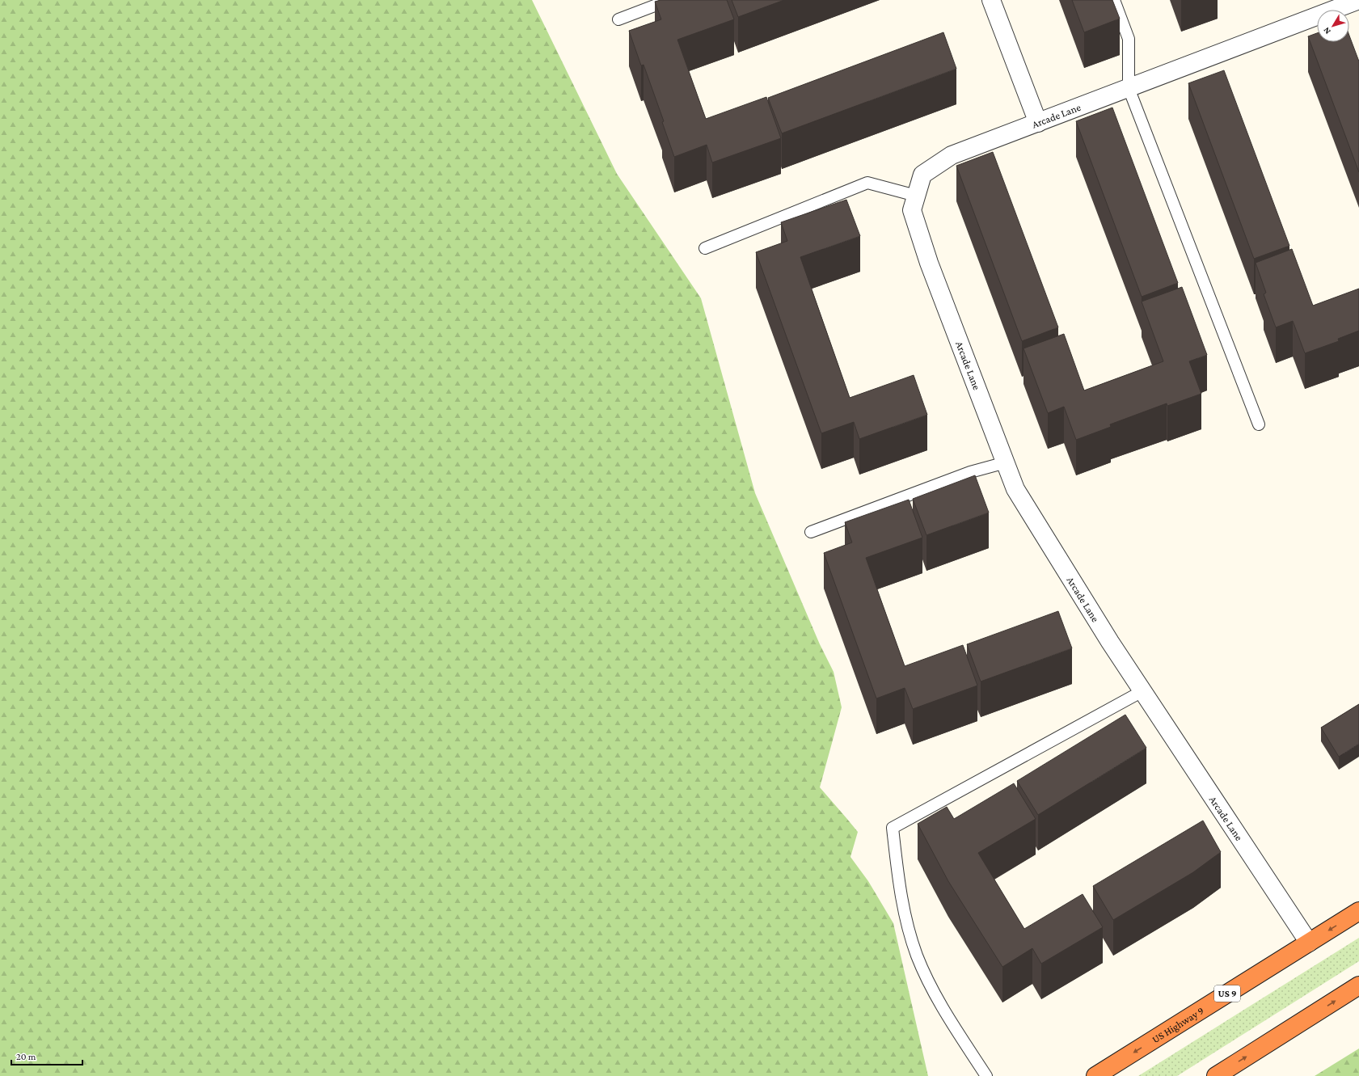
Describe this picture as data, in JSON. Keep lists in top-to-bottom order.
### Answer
{
  "streets": {
    "highway": ["US 9", "US Highway 9"],
    "street": ["Arcade Lane"]
  },
  "crossings": [
    ["Arcade Lane", "US Highway 9"]
  ],
  "scale_bar": "20 m",
  "north": "bottom left"
}
